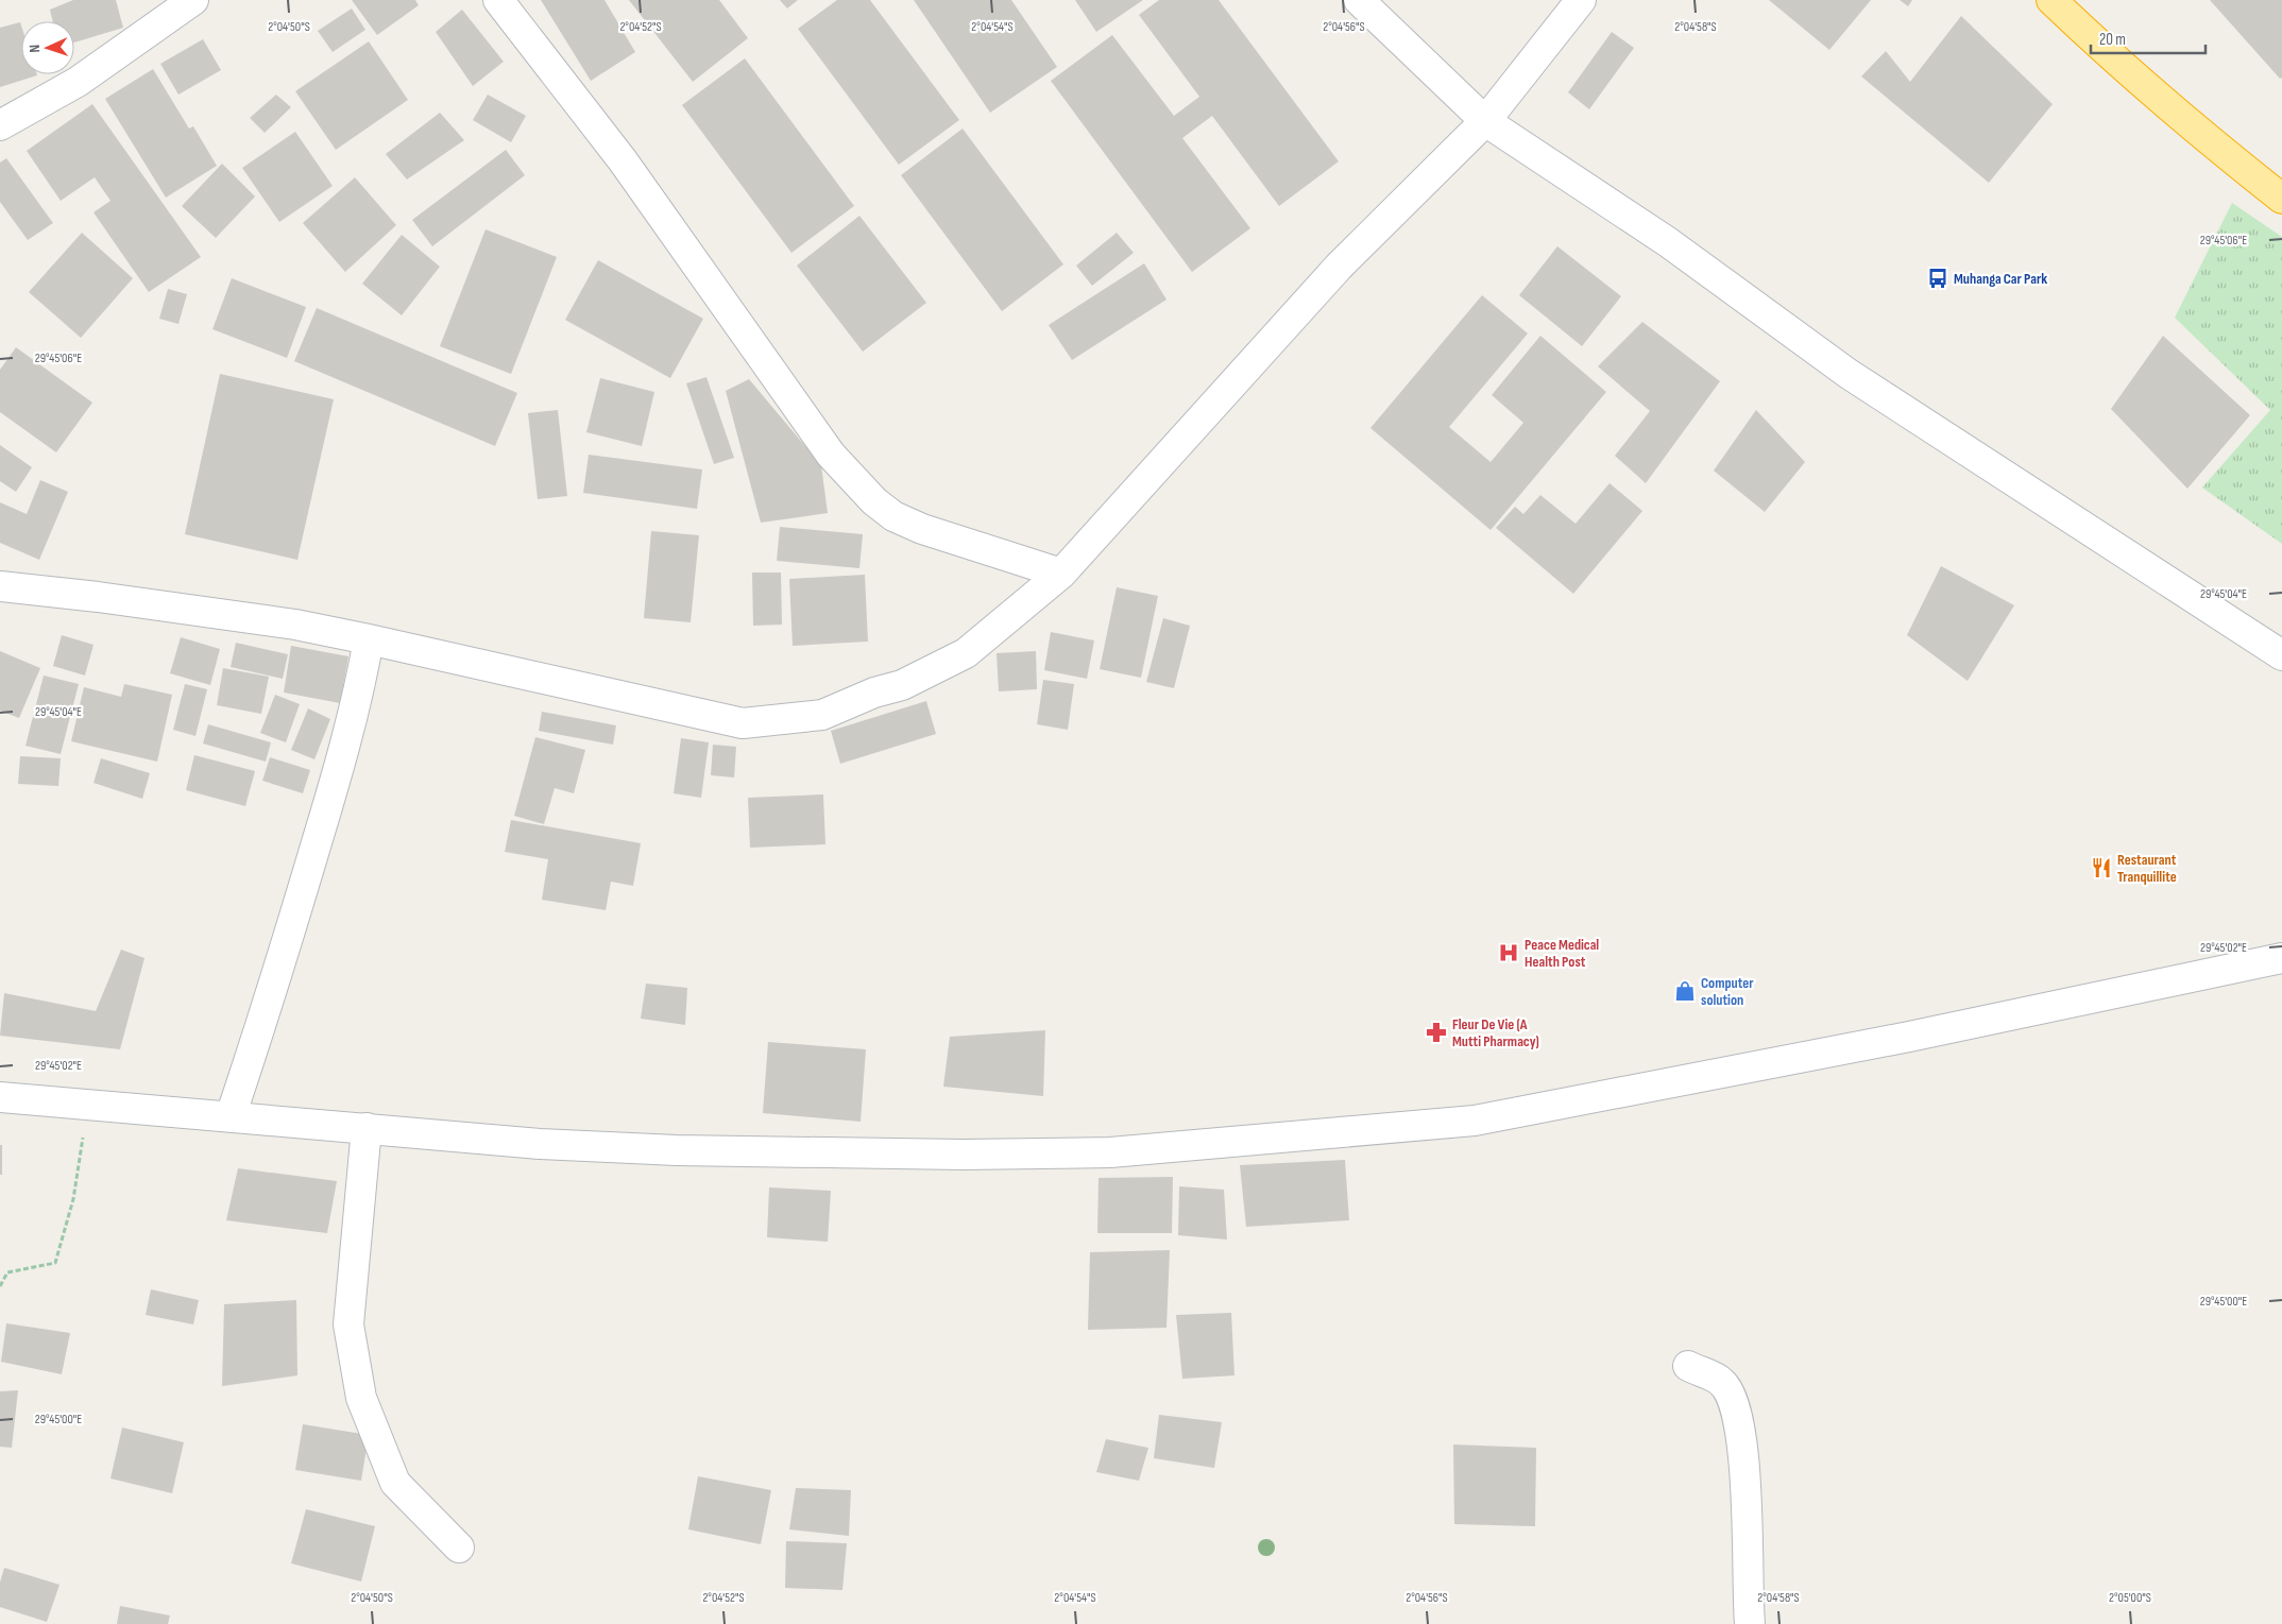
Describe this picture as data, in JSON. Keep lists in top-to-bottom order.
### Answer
{
  "places": {
    "bus stop": ["Muhanga Car Park"],
    "restaurant": ["Restaurant Tranquillite"],
    "hospital": ["Peace Medical Health Post"],
    "shop": ["Computer solution"],
    "pharmacy": ["Fleur De Vie (A Mutti Pharmacy)"]
  },
  "scale_bar": "20 m",
  "north": "left",
  "coordinates": [
    "2°04'50\"S",
    "2°04'52\"S",
    "2°04'54\"S",
    "2°04'56\"S",
    "2°04'58\"S",
    "29°45'06\"E",
    "29°45'04\"E",
    "29°45'02\"E",
    "29°45'00\"E",
    "2°05'00\"S"
  ]
}
